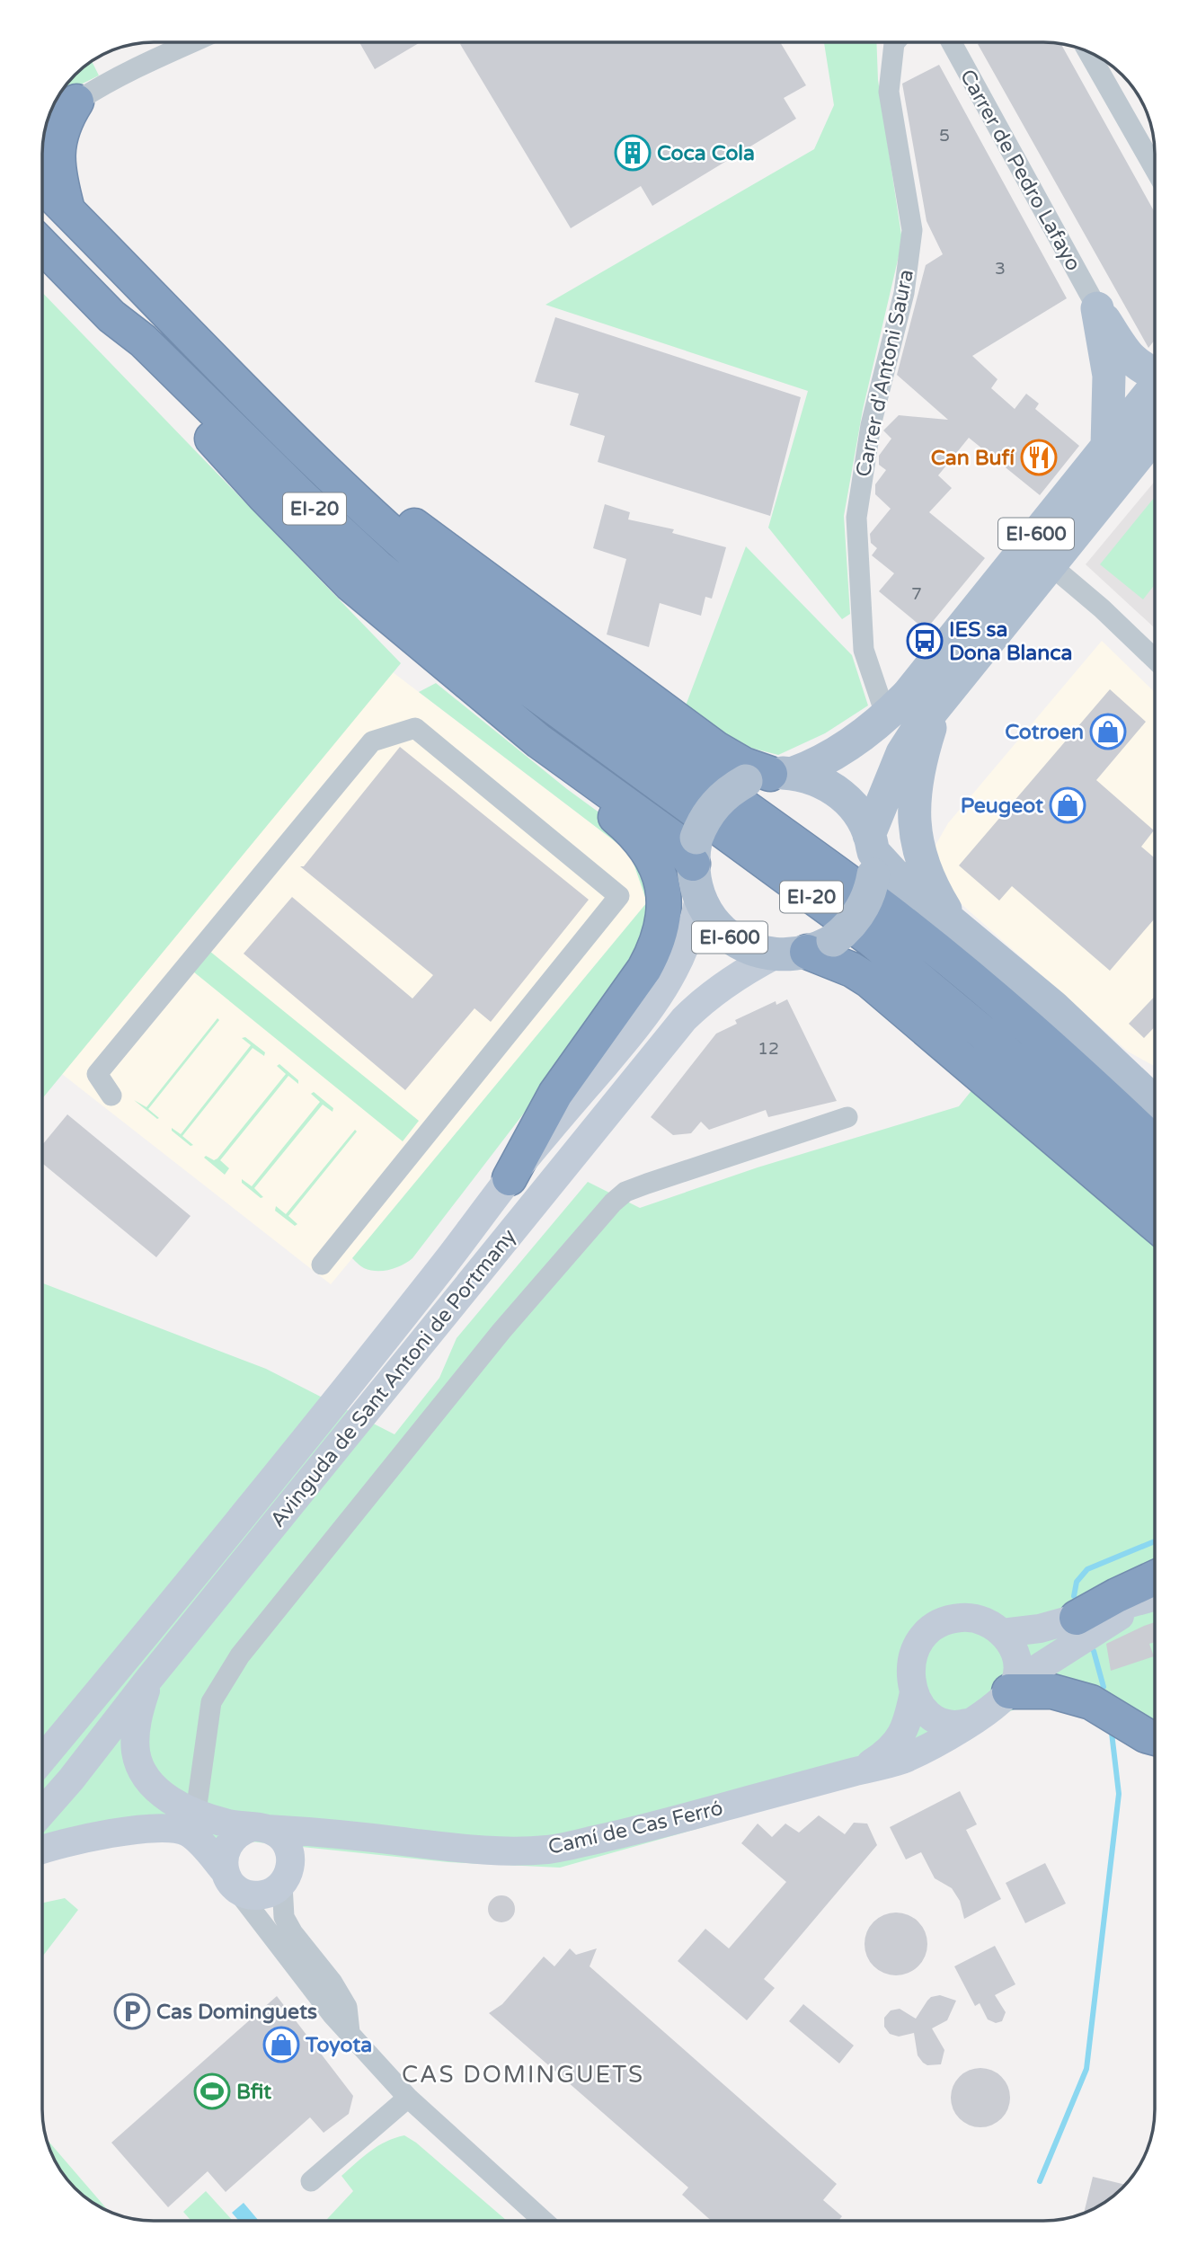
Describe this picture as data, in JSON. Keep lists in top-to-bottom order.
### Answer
{
  "streets": {
    "highway": ["EI-20"],
    "main road": ["EI-600", "Avinguda de Sant Antoni de Portmany", "Camí de Cas Ferró"],
    "street": ["Carrer de Pedro Lafayo", "Carrer d'Antoni Saura"]
  },
  "crossings": [
    ["Carrer d'Antoni Saura", "EI-600"],
    ["EI-600", "Avinguda de Sant Antoni de Portmany"],
    ["Avinguda de Sant Antoni de Portmany", "Camí de Cas Ferró"]
  ],
  "districts": ["CAS DOMINGUETS"],
  "places": {
    "building": ["Coca Cola"],
    "restaurant": ["Can Bufí"],
    "bus stop": ["IES sa Dona Blanca"],
    "shop": ["Cotroen", "Peugeot", "Toyota"],
    "parking": ["Cas Dominguets"],
    "sports": ["Bfit"]
  },
  "house_numbers": [
    "5",
    "3",
    "7",
    "12"
  ]
}
